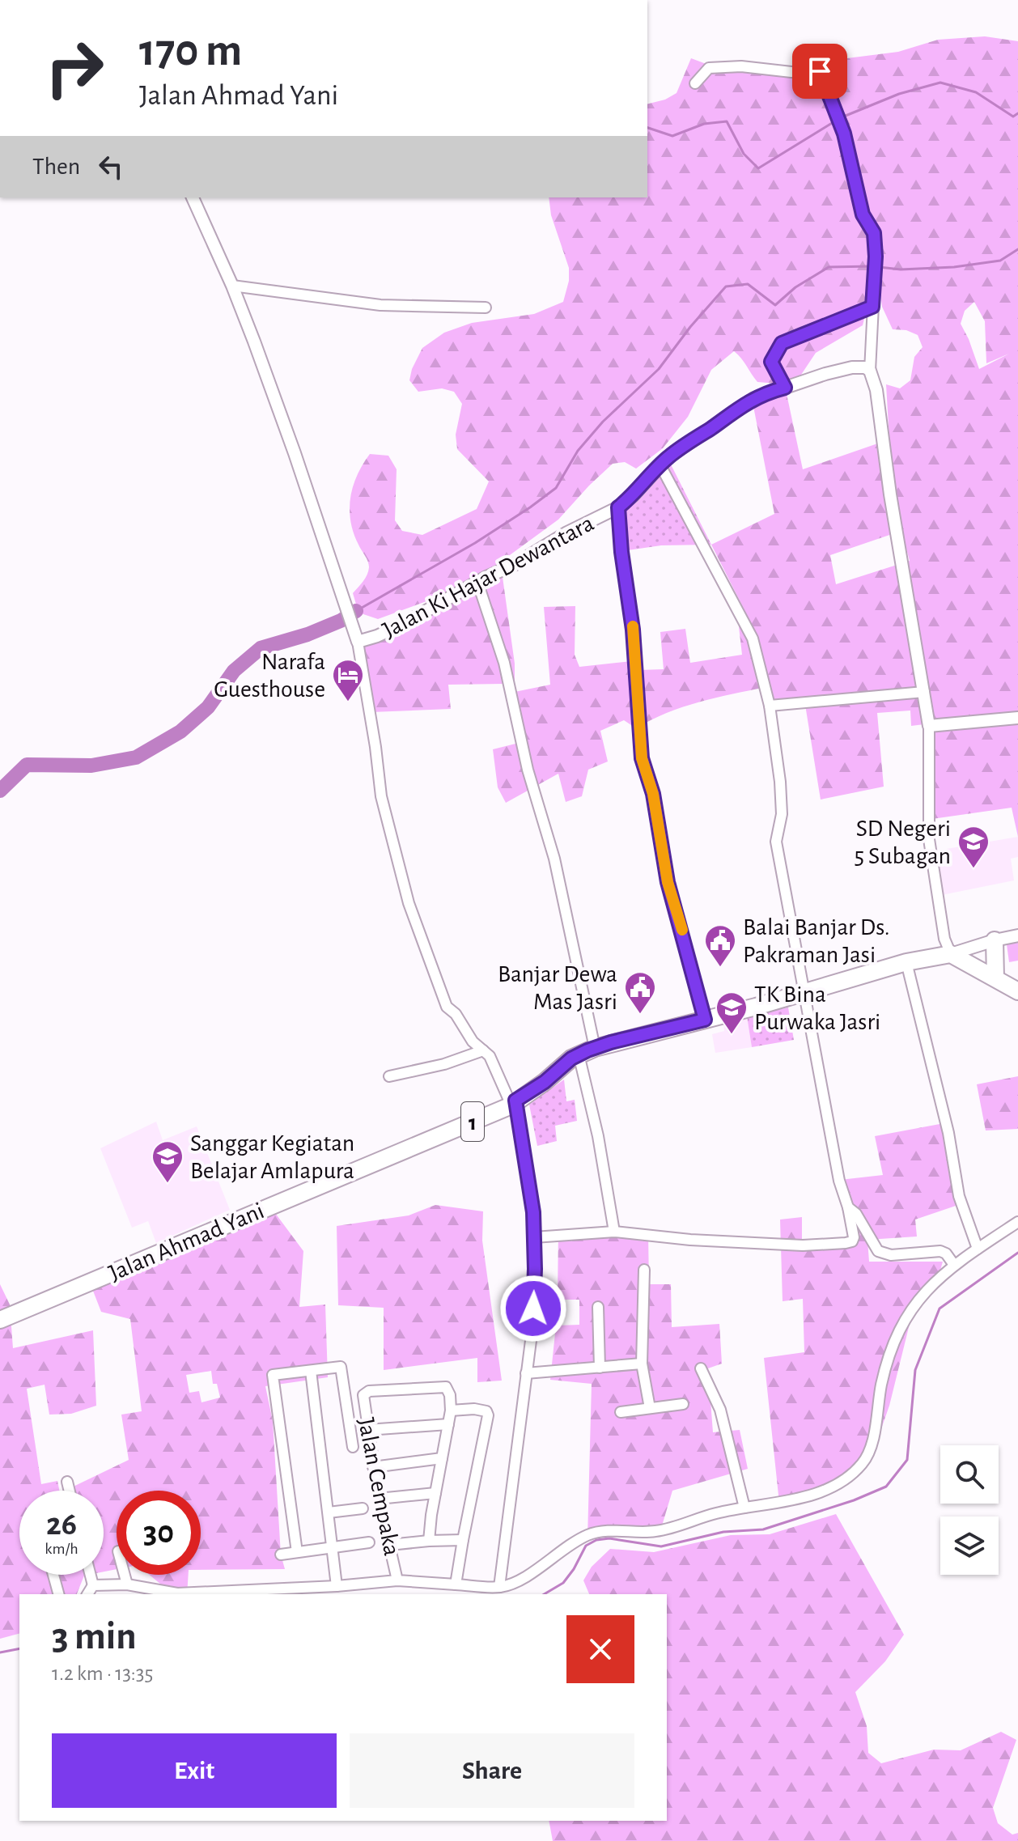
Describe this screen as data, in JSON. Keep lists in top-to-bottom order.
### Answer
{
  "streets": {
    "highway": ["1", "Jalan Ahmad Yani"],
    "street": ["Jalan Ki Hajar Dewantara", "Jalan Cempaka"]
  },
  "places": {
    "hotel": ["Narafa Guesthouse"],
    "school or university": ["SD Negeri 5 Subagan", "TK Bina Purwaka Jasri", "Sanggar Kegiatan Belajar Amlapura"],
    "public building": ["Balai Banjar Ds. Pakraman Jasi", "Banjar Dewa Mas Jasri"]
  },
  "page": {
    "turn": ["170 m", "Jalan Ahmad Yani"],
    "then": "Then",
    "speed": "26 km/h",
    "limit": "30",
    "heading": ["3 min", "1.2 km · 13:35"],
    "buttons": ["Exit", "Share"]
  }
}
